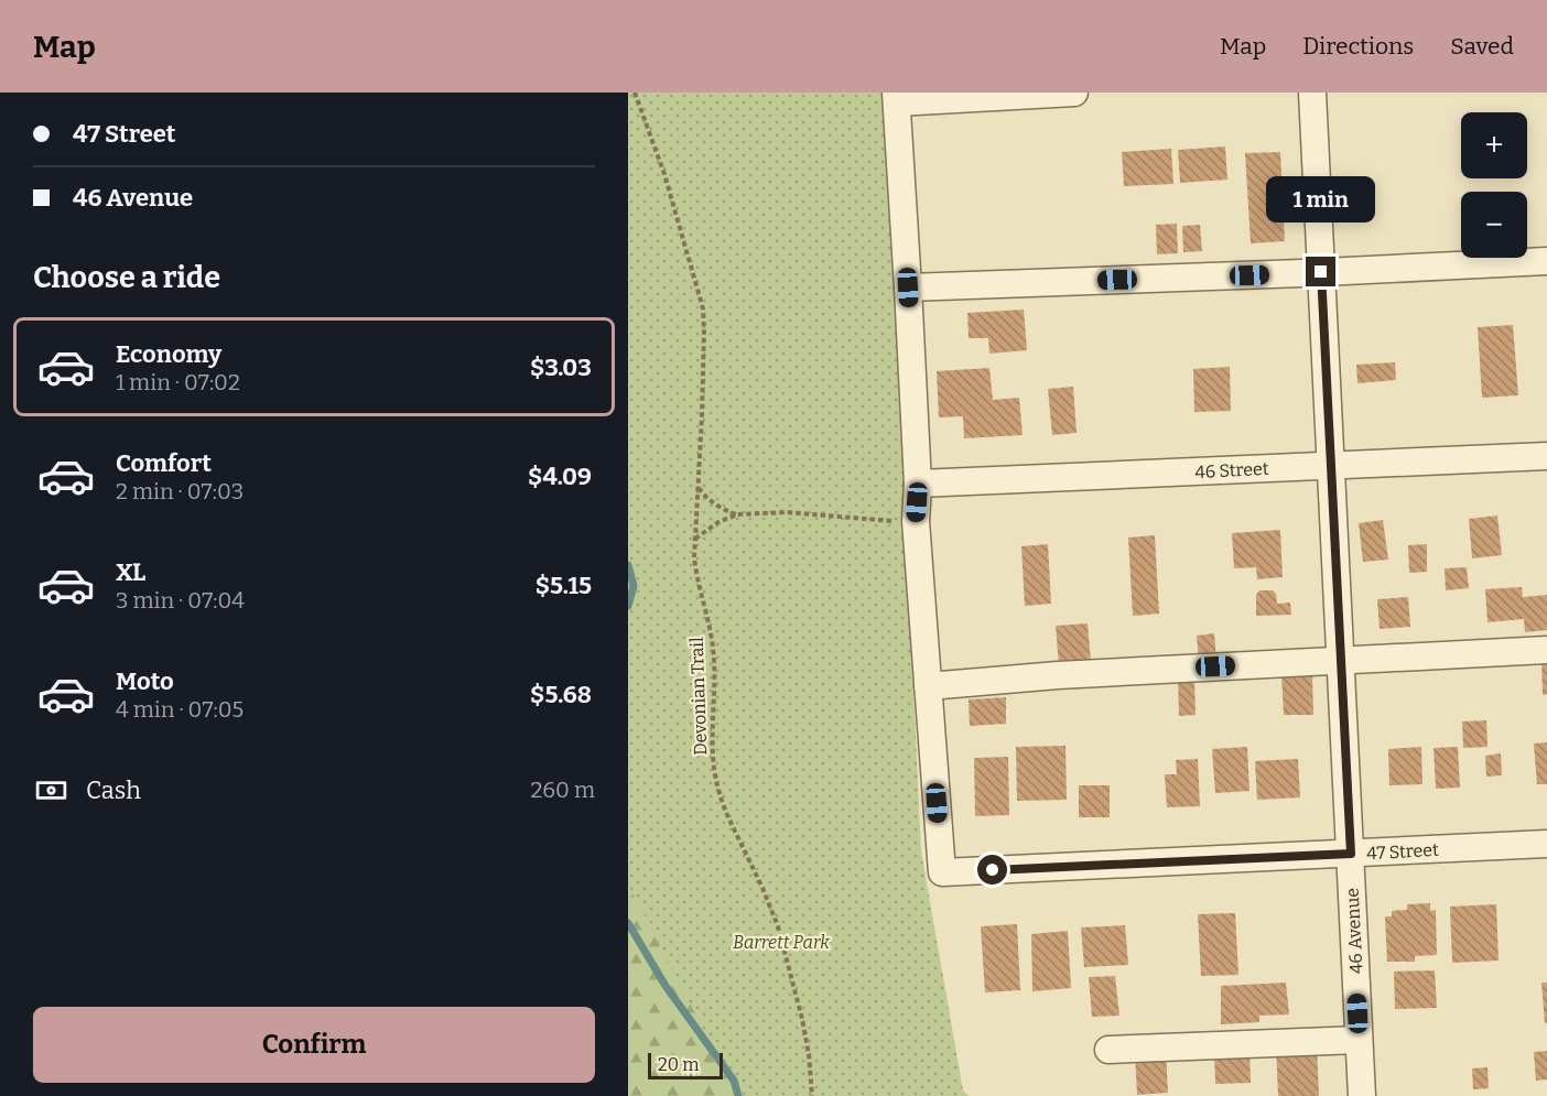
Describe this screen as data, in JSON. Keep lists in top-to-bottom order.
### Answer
{
  "streets": {
    "street": ["46 Street", "47 Street", "46 Avenue"],
    "path": ["Devonian Trail"]
  },
  "crossings": [
    ["46 Street", "46 Avenue"],
    ["47 Street", "46 Avenue"]
  ],
  "parks": ["Barrett Park"],
  "scale_bar": "20 m",
  "page": {
    "header": "Map",
    "nav": ["Map", "Directions", "Saved"],
    "banner": ["47 Street", "46 Avenue"],
    "map_buttons": ["+", "−"],
    "bubble": "1 min",
    "heading": "Choose a ride",
    "list": [
      {
        "name": "Economy",
        "note": "1 min · 07:02",
        "value": "$3.03"
      },
      {
        "name": "Comfort",
        "note": "2 min · 07:03",
        "value": "$4.09"
      },
      {
        "name": "XL",
        "note": "3 min · 07:04",
        "value": "$5.15"
      },
      {
        "name": "Moto",
        "note": "4 min · 07:05",
        "value": "$5.68"
      }
    ],
    "pay": ["Cash", "260 m"],
    "buttons": "Confirm",
    "scale": "20 m"
  }
}
